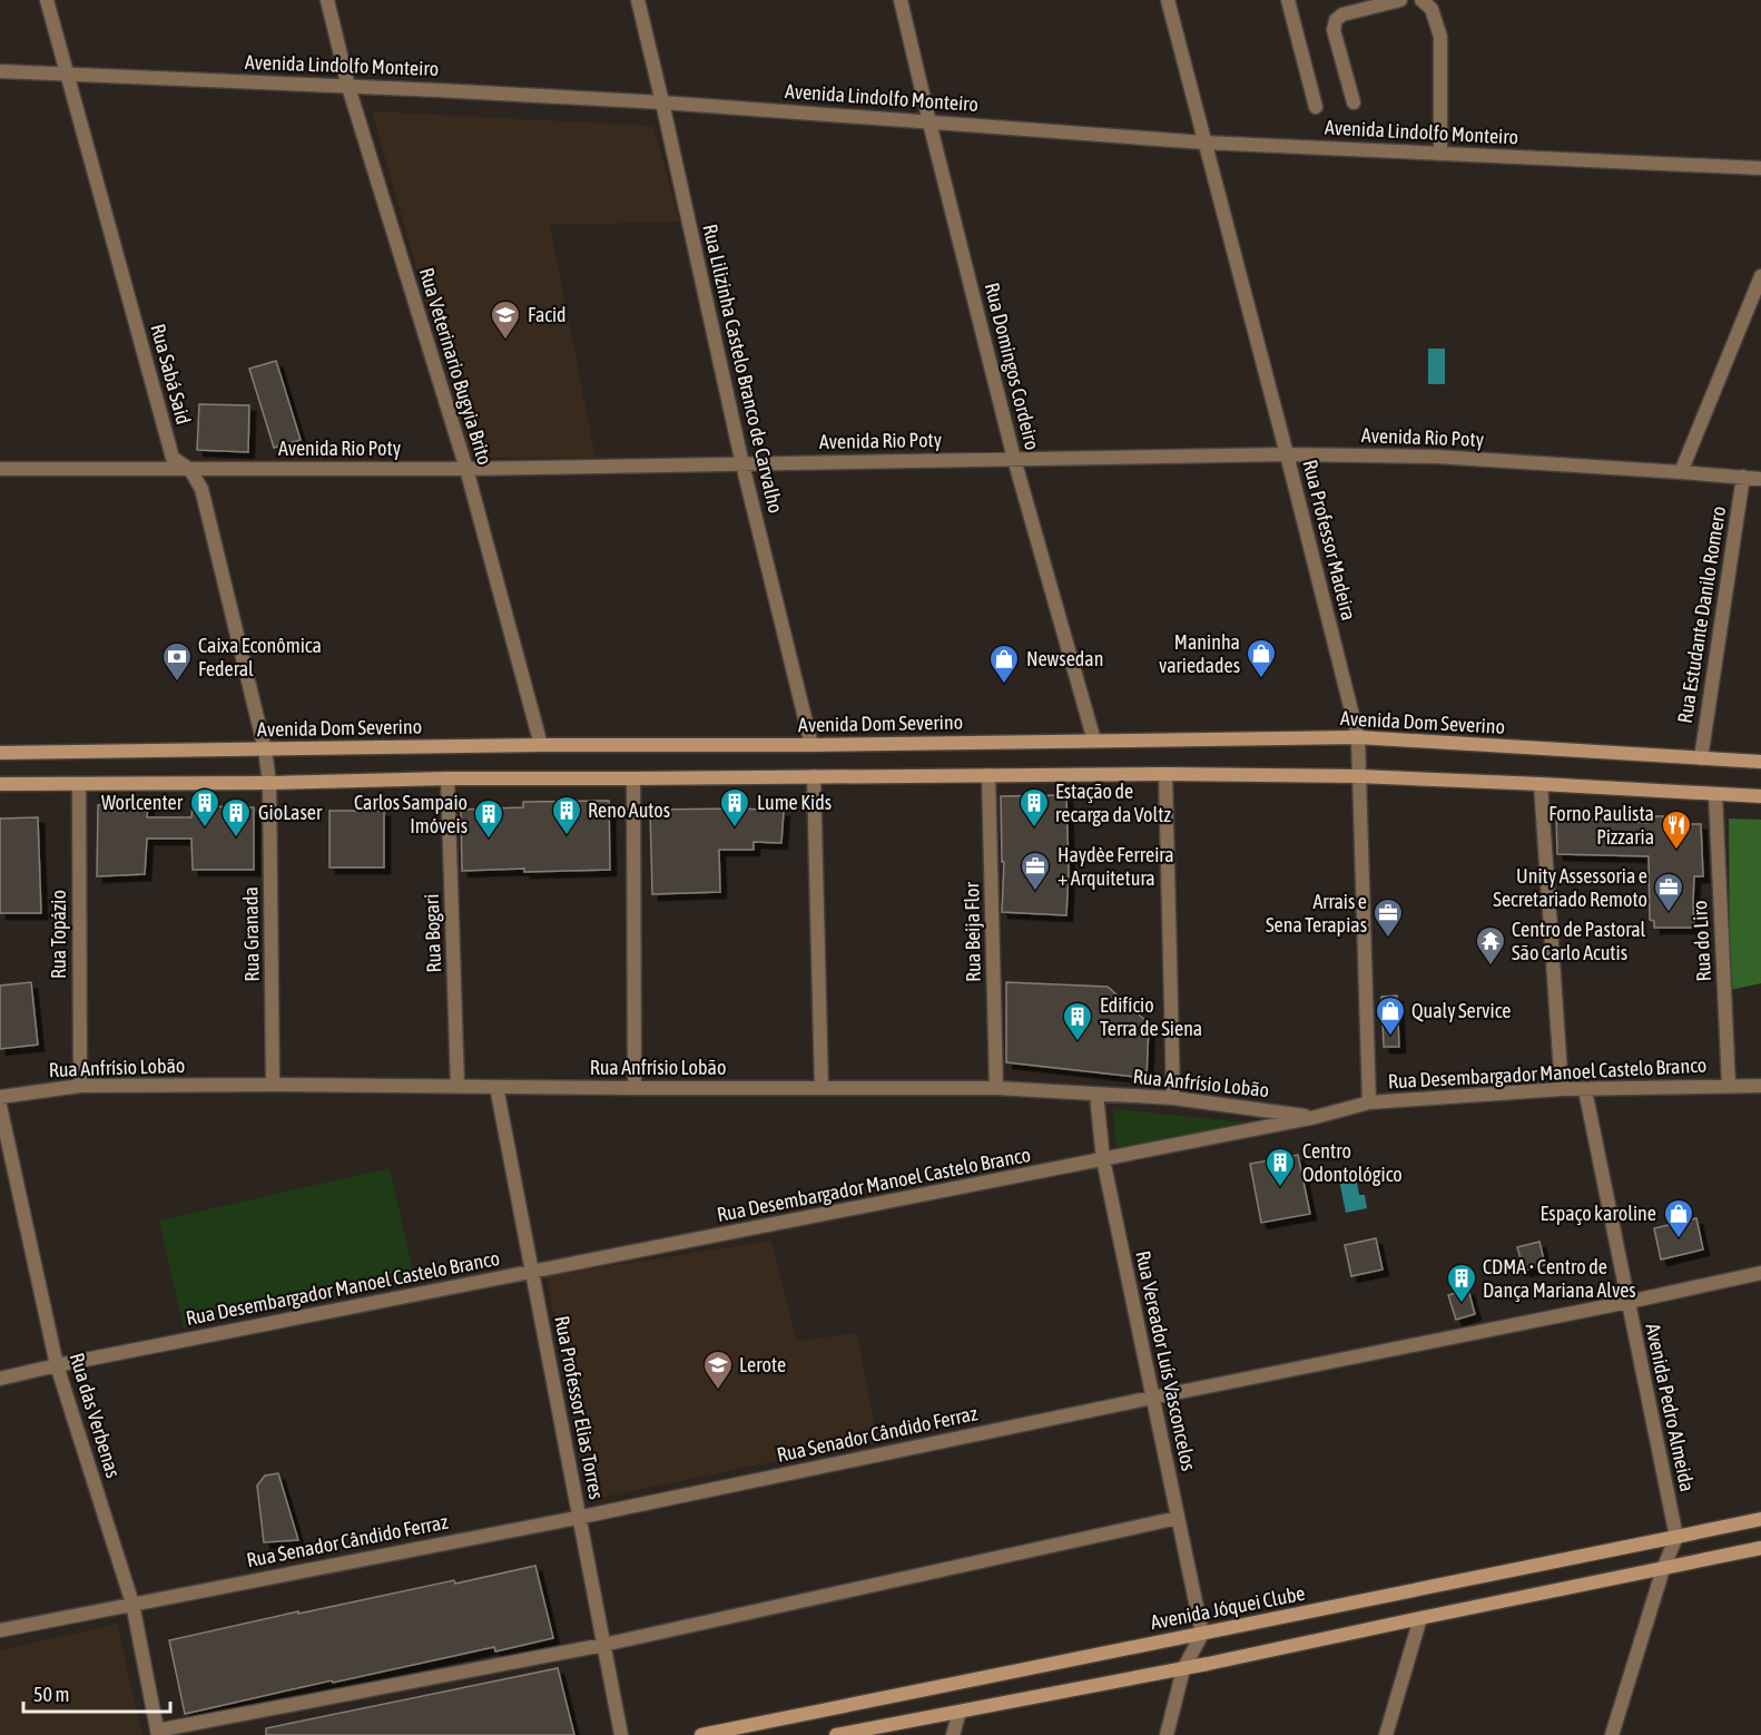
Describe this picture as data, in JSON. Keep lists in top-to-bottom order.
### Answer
{
  "streets": {
    "main road": ["Avenida Dom Severino", "Avenida Jóquei Clube"],
    "street": [
      "Avenida Lindolfo Monteiro",
      "Rua Veterinario Bugyia Brito",
      "Rua Domingos Cordeiro",
      "Rua Lilizinha Castelo Branco de Carvalho",
      "Rua Sabá Said",
      "Avenida Rio Poty",
      "Rua Professor Madeira",
      "Rua Estudante Danilo Romero",
      "Rua Beija Flor",
      "Rua Bogari",
      "Rua Topázio",
      "Rua Granada",
      "Rua do Liro",
      "Rua Anfrísio Lobão",
      "Rua Desembargador Manoel Castelo Branco",
      "Rua Vereador Luís Vasconcelos",
      "Rua Professor Elias Torres",
      "Avenida Pedro Almeida",
      "Rua das Verbenas",
      "Rua Senador Cândido Ferraz"
    ]
  },
  "crossings": [
    ["Avenida Lindolfo Monteiro", "Rua Veterinario Bugyia Brito"],
    ["Avenida Lindolfo Monteiro", "Rua Domingos Cordeiro"],
    ["Avenida Lindolfo Monteiro", "Rua Lilizinha Castelo Branco de Carvalho"],
    ["Avenida Lindolfo Monteiro", "Rua Sabá Said"],
    ["Avenida Lindolfo Monteiro", "Rua Professor Madeira"],
    ["Rua Veterinario Bugyia Brito", "Avenida Rio Poty"],
    ["Rua Veterinario Bugyia Brito", "Avenida Dom Severino"],
    ["Rua Domingos Cordeiro", "Avenida Rio Poty"],
    ["Rua Domingos Cordeiro", "Avenida Dom Severino"],
    ["Rua Lilizinha Castelo Branco de Carvalho", "Avenida Rio Poty"],
    ["Rua Lilizinha Castelo Branco de Carvalho", "Avenida Dom Severino"],
    ["Rua Sabá Said", "Avenida Rio Poty"],
    ["Rua Sabá Said", "Avenida Dom Severino"],
    ["Rua Sabá Said", "Rua Granada"],
    ["Avenida Rio Poty", "Rua Professor Madeira"],
    ["Avenida Rio Poty", "Rua Estudante Danilo Romero"],
    ["Rua Professor Madeira", "Avenida Dom Severino"],
    ["Rua Professor Madeira", "Rua Desembargador Manoel Castelo Branco"],
    ["Rua Estudante Danilo Romero", "Avenida Dom Severino"],
    ["Avenida Dom Severino", "Rua Granada"],
    ["Rua Beija Flor", "Rua Anfrísio Lobão"],
    ["Rua Bogari", "Rua Anfrísio Lobão"],
    ["Rua Topázio", "Rua Anfrísio Lobão"],
    ["Rua Granada", "Rua Anfrísio Lobão"],
    ["Rua do Liro", "Rua Desembargador Manoel Castelo Branco"],
    ["Rua Anfrísio Lobão", "Rua Desembargador Manoel Castelo Branco"],
    ["Rua Anfrísio Lobão", "Rua Vereador Luís Vasconcelos"],
    ["Rua Anfrísio Lobão", "Rua Professor Elias Torres"],
    ["Rua Desembargador Manoel Castelo Branco", "Rua Vereador Luís Vasconcelos"],
    ["Rua Desembargador Manoel Castelo Branco", "Rua Professor Elias Torres"],
    ["Rua Desembargador Manoel Castelo Branco", "Avenida Pedro Almeida"],
    ["Rua Desembargador Manoel Castelo Branco", "Rua das Verbenas"],
    ["Rua Vereador Luís Vasconcelos", "Rua Senador Cândido Ferraz"],
    ["Rua Vereador Luís Vasconcelos", "Avenida Jóquei Clube"],
    ["Rua Professor Elias Torres", "Rua Senador Cândido Ferraz"],
    ["Avenida Pedro Almeida", "Rua Senador Cândido Ferraz"],
    ["Avenida Pedro Almeida", "Avenida Jóquei Clube"],
    ["Rua das Verbenas", "Rua Senador Cândido Ferraz"]
  ],
  "places": {
    "school or university": ["Facid", "Lerote"],
    "shop": [
      "Maninha variedades",
      "Newsedan",
      "Qualy Service",
      "Espaço karoline"
    ],
    "bank": ["Caixa Econômica Federal"],
    "building": [
      "Worlcenter",
      "Lume Kids",
      "Estação de recarga da Voltz",
      "Reno Autos",
      "GioLaser",
      "Carlos Sampaio Imóveis",
      "Edifício Terra de Siena",
      "Centro Odontológico",
      "CDMA • Centro de Dança Mariana Alves"
    ],
    "restaurant": ["Forno Paulista Pizzaria"],
    "office": ["Haydèe Ferreira + Arquitetura", "Unity Assessoria e Secretariado Remoto", "Arrais e Sena Terapias"],
    "temple": ["Centro de Pastoral São Carlo Acutis"]
  },
  "scale_bar": "50 m"
}
